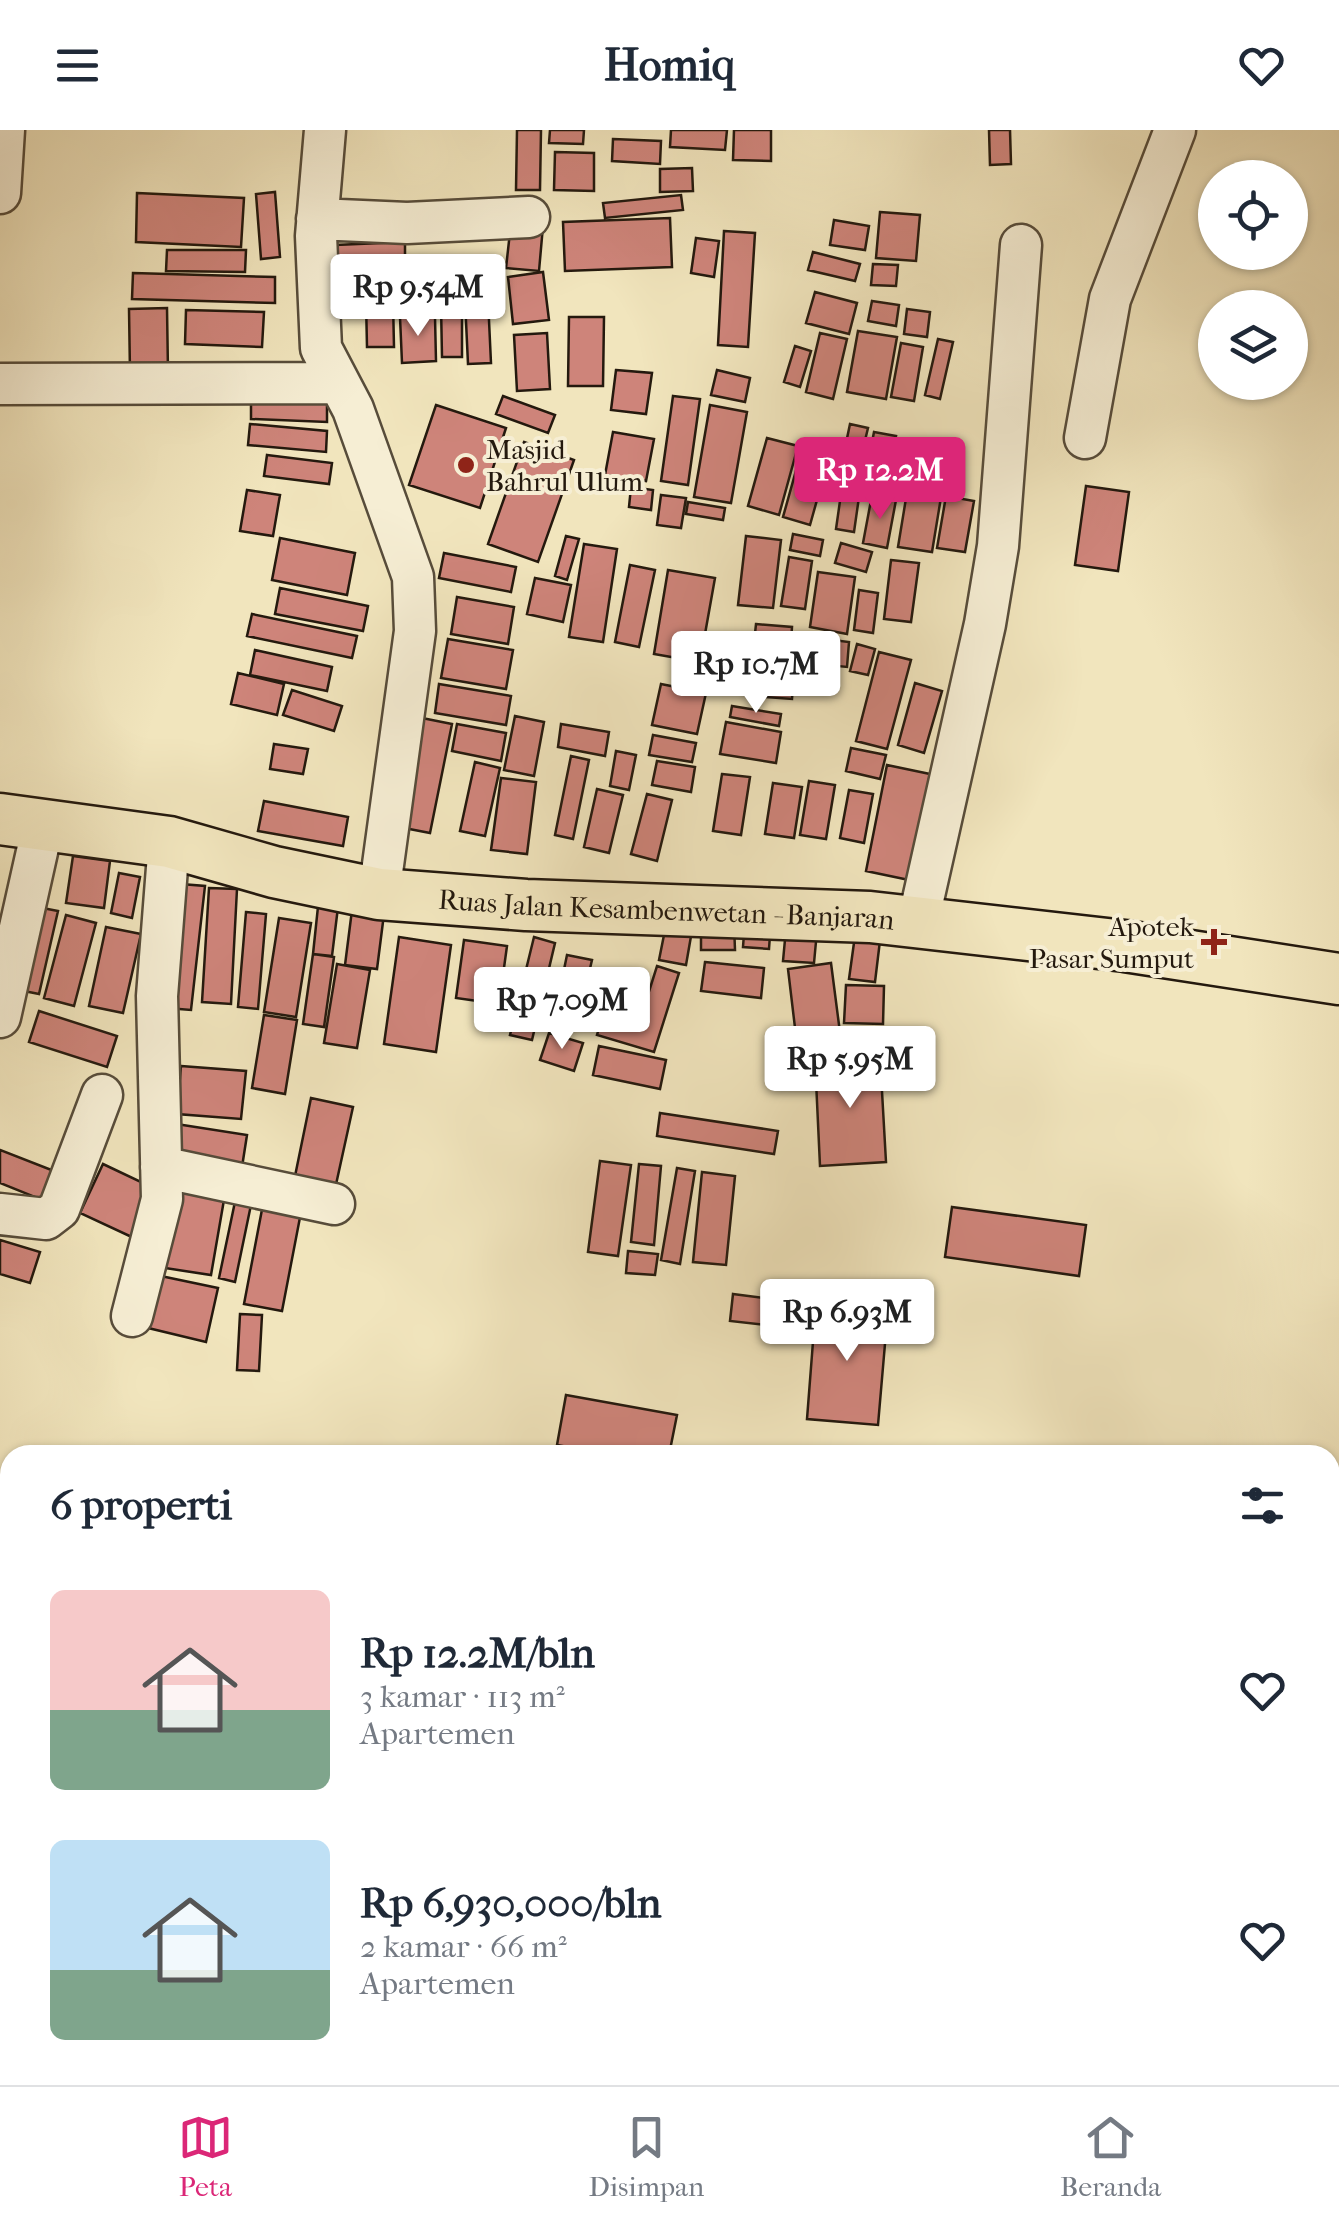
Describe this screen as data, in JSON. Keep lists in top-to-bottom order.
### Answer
{
  "streets": {
    "main road": ["Ruas Jalan Kesambenwetan - Banjaran"]
  },
  "places": {
    "other": ["Masjid Bahrul Ulum"],
    "health": ["Apotek Pasar Sumput"]
  },
  "page": {
    "header": "Homiq",
    "price": [
      "Rp 9.54M",
      "Rp 12.2M",
      "Rp 10.7M",
      "Rp 7.09M",
      "Rp 5.95M",
      "Rp 6.93M"
    ],
    "heading": "6 properti",
    "list": [
      {
        "name": "Rp 12.2M/bln",
        "note": "3 kamar · 113 m² · Apartemen"
      },
      {
        "name": "Rp 6,930,000/bln",
        "note": "2 kamar · 66 m² · Apartemen"
      }
    ],
    "tabs": ["Peta", "Disimpan", "Beranda"]
  }
}
